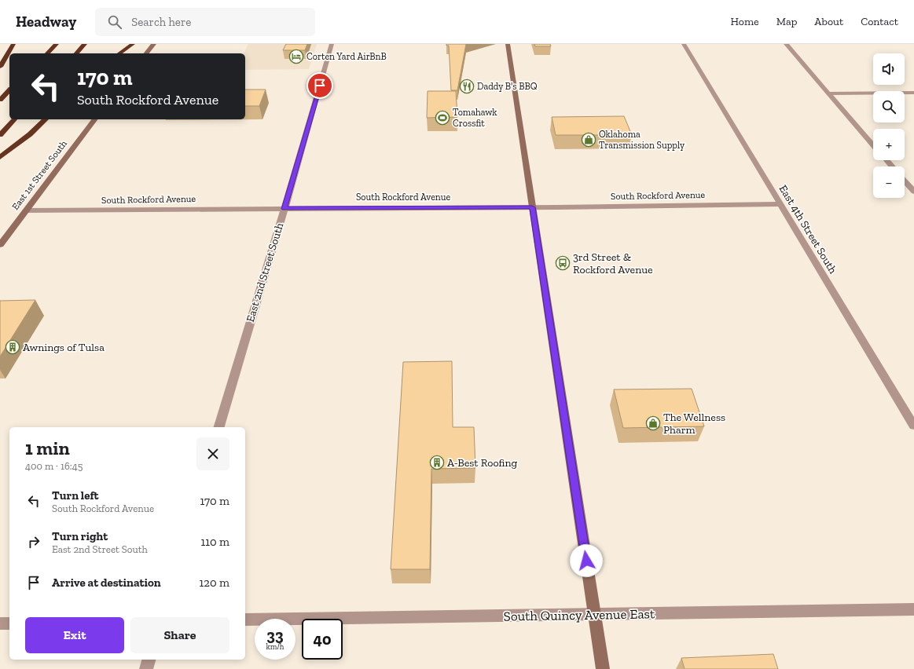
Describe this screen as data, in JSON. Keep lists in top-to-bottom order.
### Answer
{
  "streets": {
    "street": [
      "East 1st Street South",
      "South Rockford Avenue",
      "East 4th Street South",
      "East 2nd Street South",
      "South Quincy Avenue East"
    ]
  },
  "crossings": [
    ["East 1st Street South", "South Rockford Avenue"],
    ["South Rockford Avenue", "East 4th Street South"],
    ["South Rockford Avenue", "East 2nd Street South"]
  ],
  "places": {
    "hotel": ["Corten Yard AirBnB"],
    "restaurant": ["Daddy B's BBQ"],
    "sports": ["Tomahawk Crossfit"],
    "shop": ["Oklahoma Transmission Supply", "The Wellness Pharm"],
    "bus stop": ["3rd Street & Rockford Avenue"],
    "building": ["Awnings of Tulsa", "A-Best Roofing"]
  },
  "page": {
    "header": "Headway",
    "search": "Search here",
    "nav": [
      "Home",
      "Map",
      "About",
      "Contact"
    ],
    "map_buttons": ["+", "−"],
    "turn": ["170 m", "South Rockford Avenue"],
    "heading": ["1 min", "400 m · 16:45"],
    "list": [
      {
        "name": "Turn left",
        "note": "South Rockford Avenue",
        "value": "170 m"
      },
      {
        "name": "Turn right",
        "note": "East 2nd Street South",
        "value": "110 m"
      },
      {
        "name": "Arrive at destination",
        "value": "120 m"
      }
    ],
    "buttons": ["Exit", "Share"],
    "speed": "33 km/h",
    "limit": "40"
  }
}
